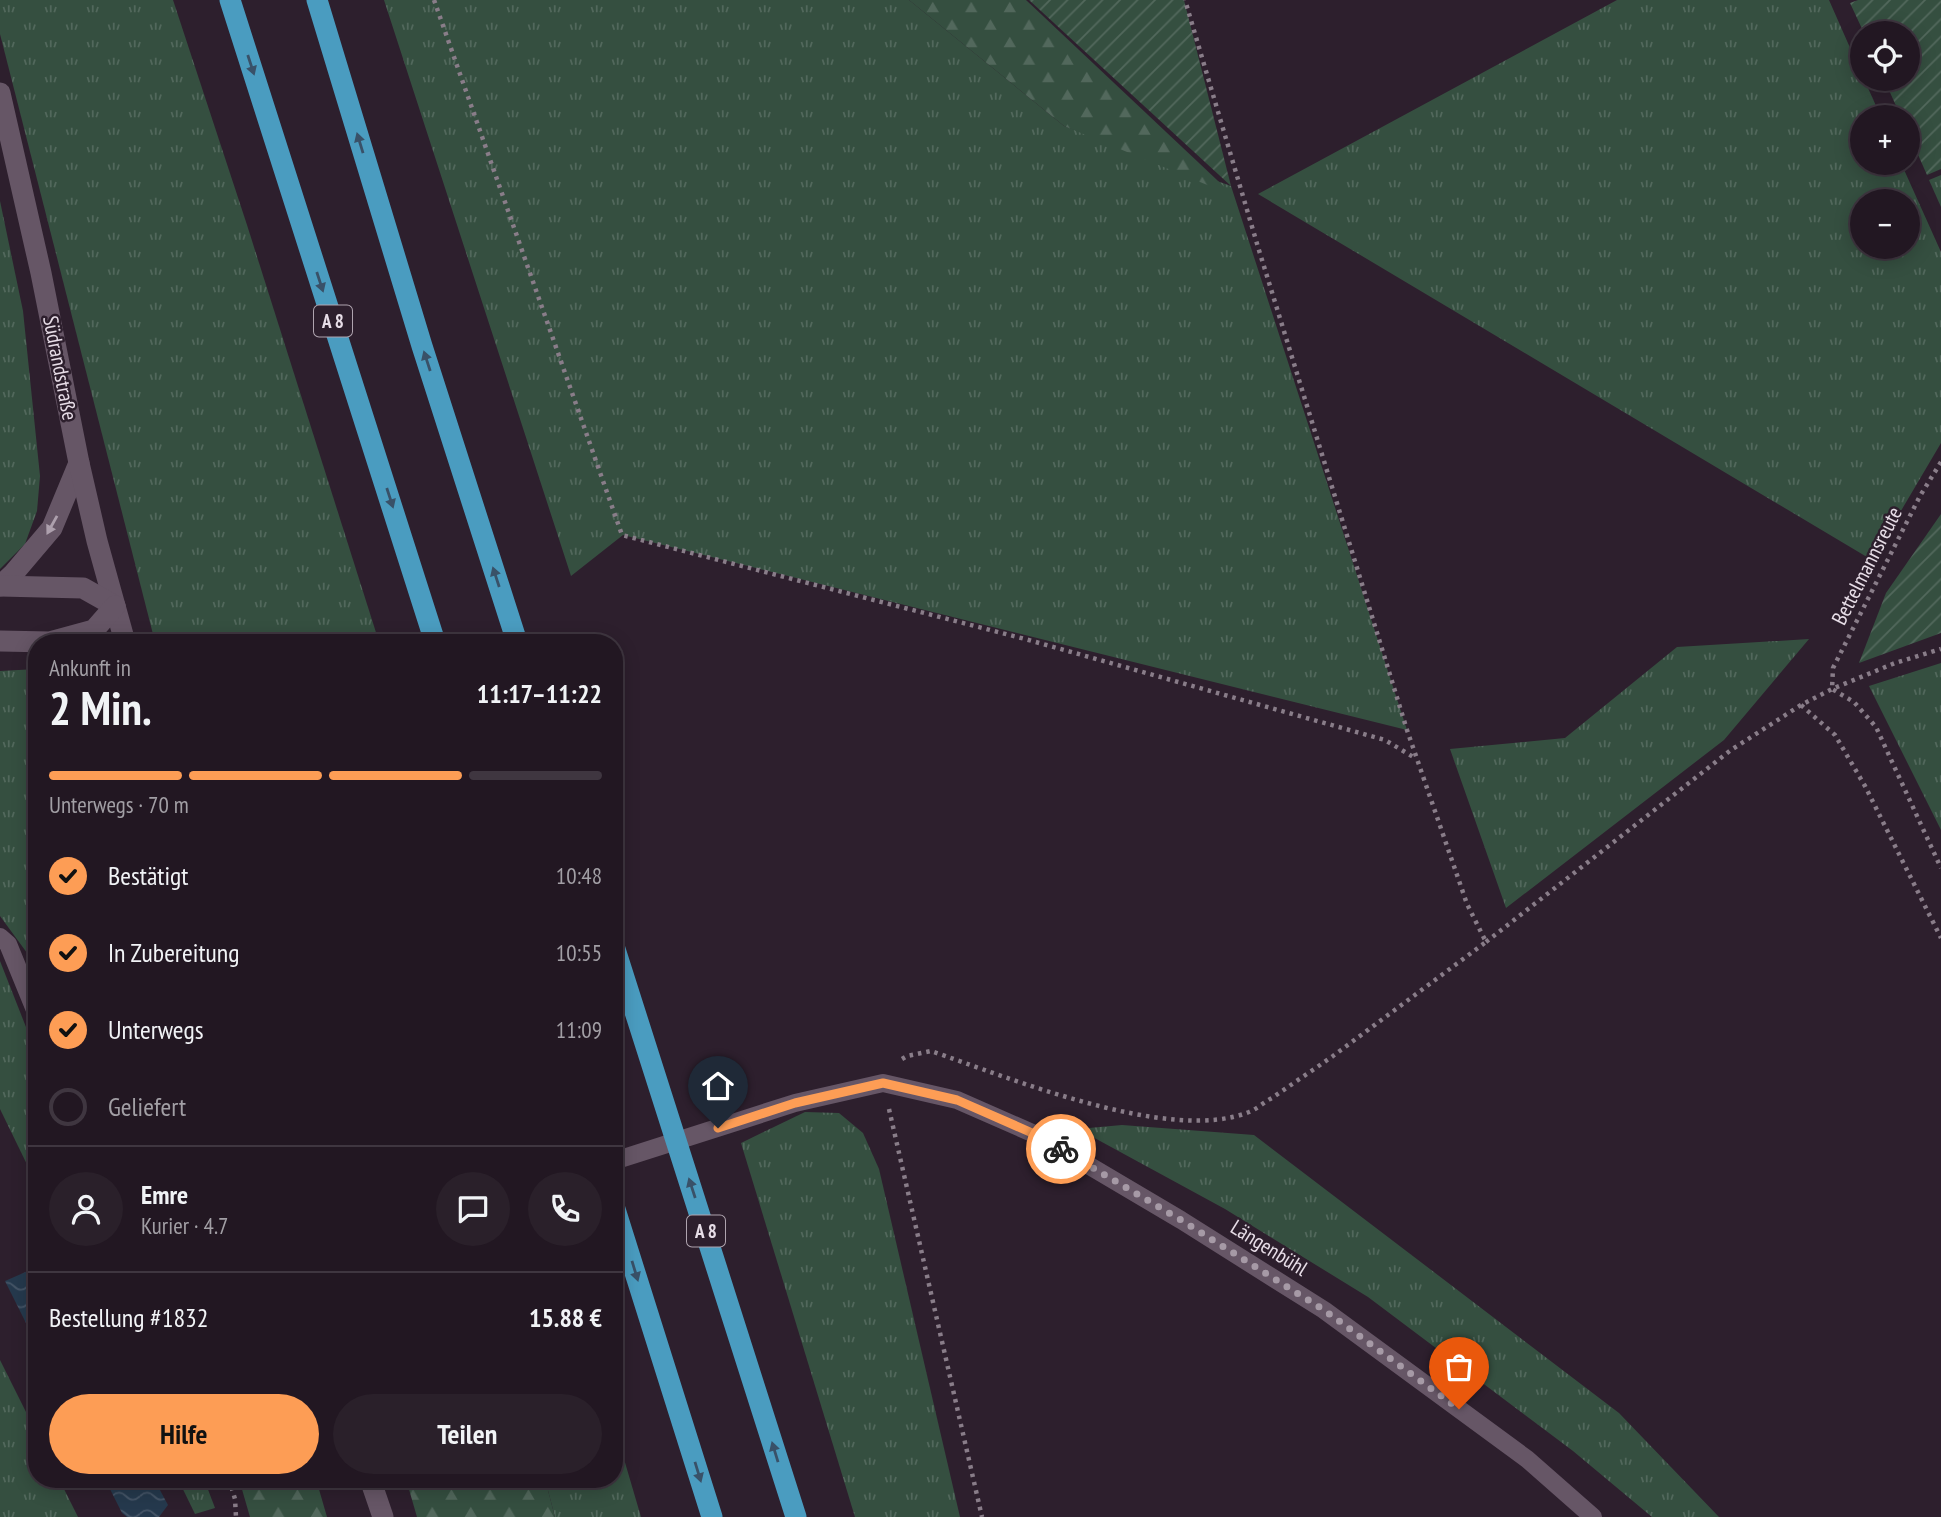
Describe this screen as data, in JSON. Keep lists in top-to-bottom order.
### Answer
{
  "streets": {
    "highway": ["A 8"],
    "main road": ["Südrandstraße"],
    "lane": ["Längenbühl"],
    "path": ["Bettelmannsreute"]
  },
  "page": {
    "map_buttons": ["+", "−"],
    "heading": ["2 Min.", "Ankunft in", "11:17–11:22"],
    "panel": [
      "Emre",
      "Kurier · 4.7",
      "Bestellung #1832",
      "15.88 €"
    ],
    "bar": "Unterwegs · 70 m",
    "list": [
      ["Bestätigt", "10:48"],
      ["In Zubereitung", "10:55"],
      ["Unterwegs", "11:09"],
      "Geliefert"
    ],
    "buttons": ["Hilfe", "Teilen"]
  }
}
